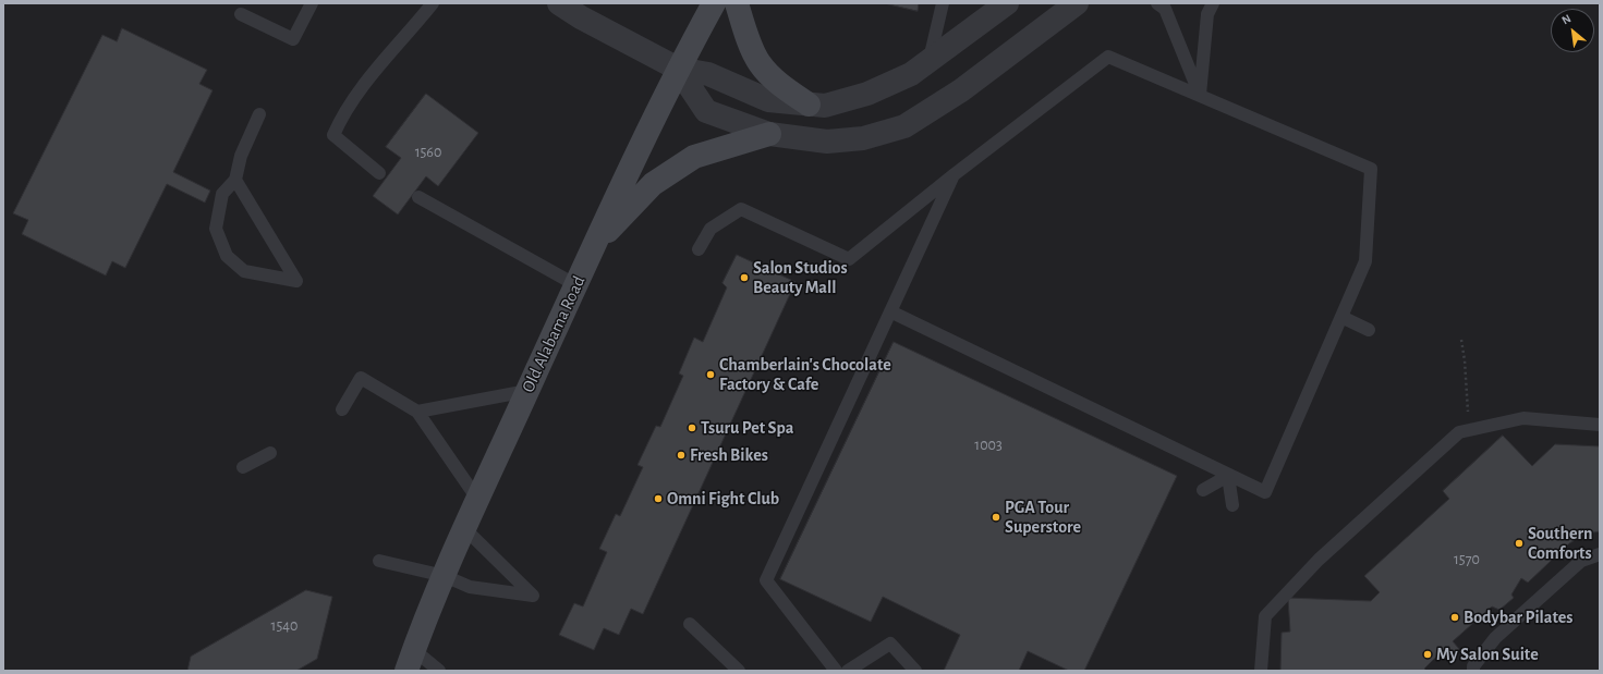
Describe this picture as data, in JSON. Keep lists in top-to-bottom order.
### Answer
{
  "streets": {
    "main road": ["Old Alabama Road"]
  },
  "places": [
    "Salon Studios Beauty Mall",
    "Chamberlain's Chocolate Factory & Cafe",
    "Tsuru Pet Spa",
    "Fresh Bikes",
    "Omni Fight Club",
    "PGA Tour Superstore",
    "Southern Comforts",
    "Bodybar Pilates",
    "My Salon Suite"
  ],
  "house_numbers": [
    "1560",
    "1003",
    "1570",
    "1540"
  ],
  "north": "top left"
}
